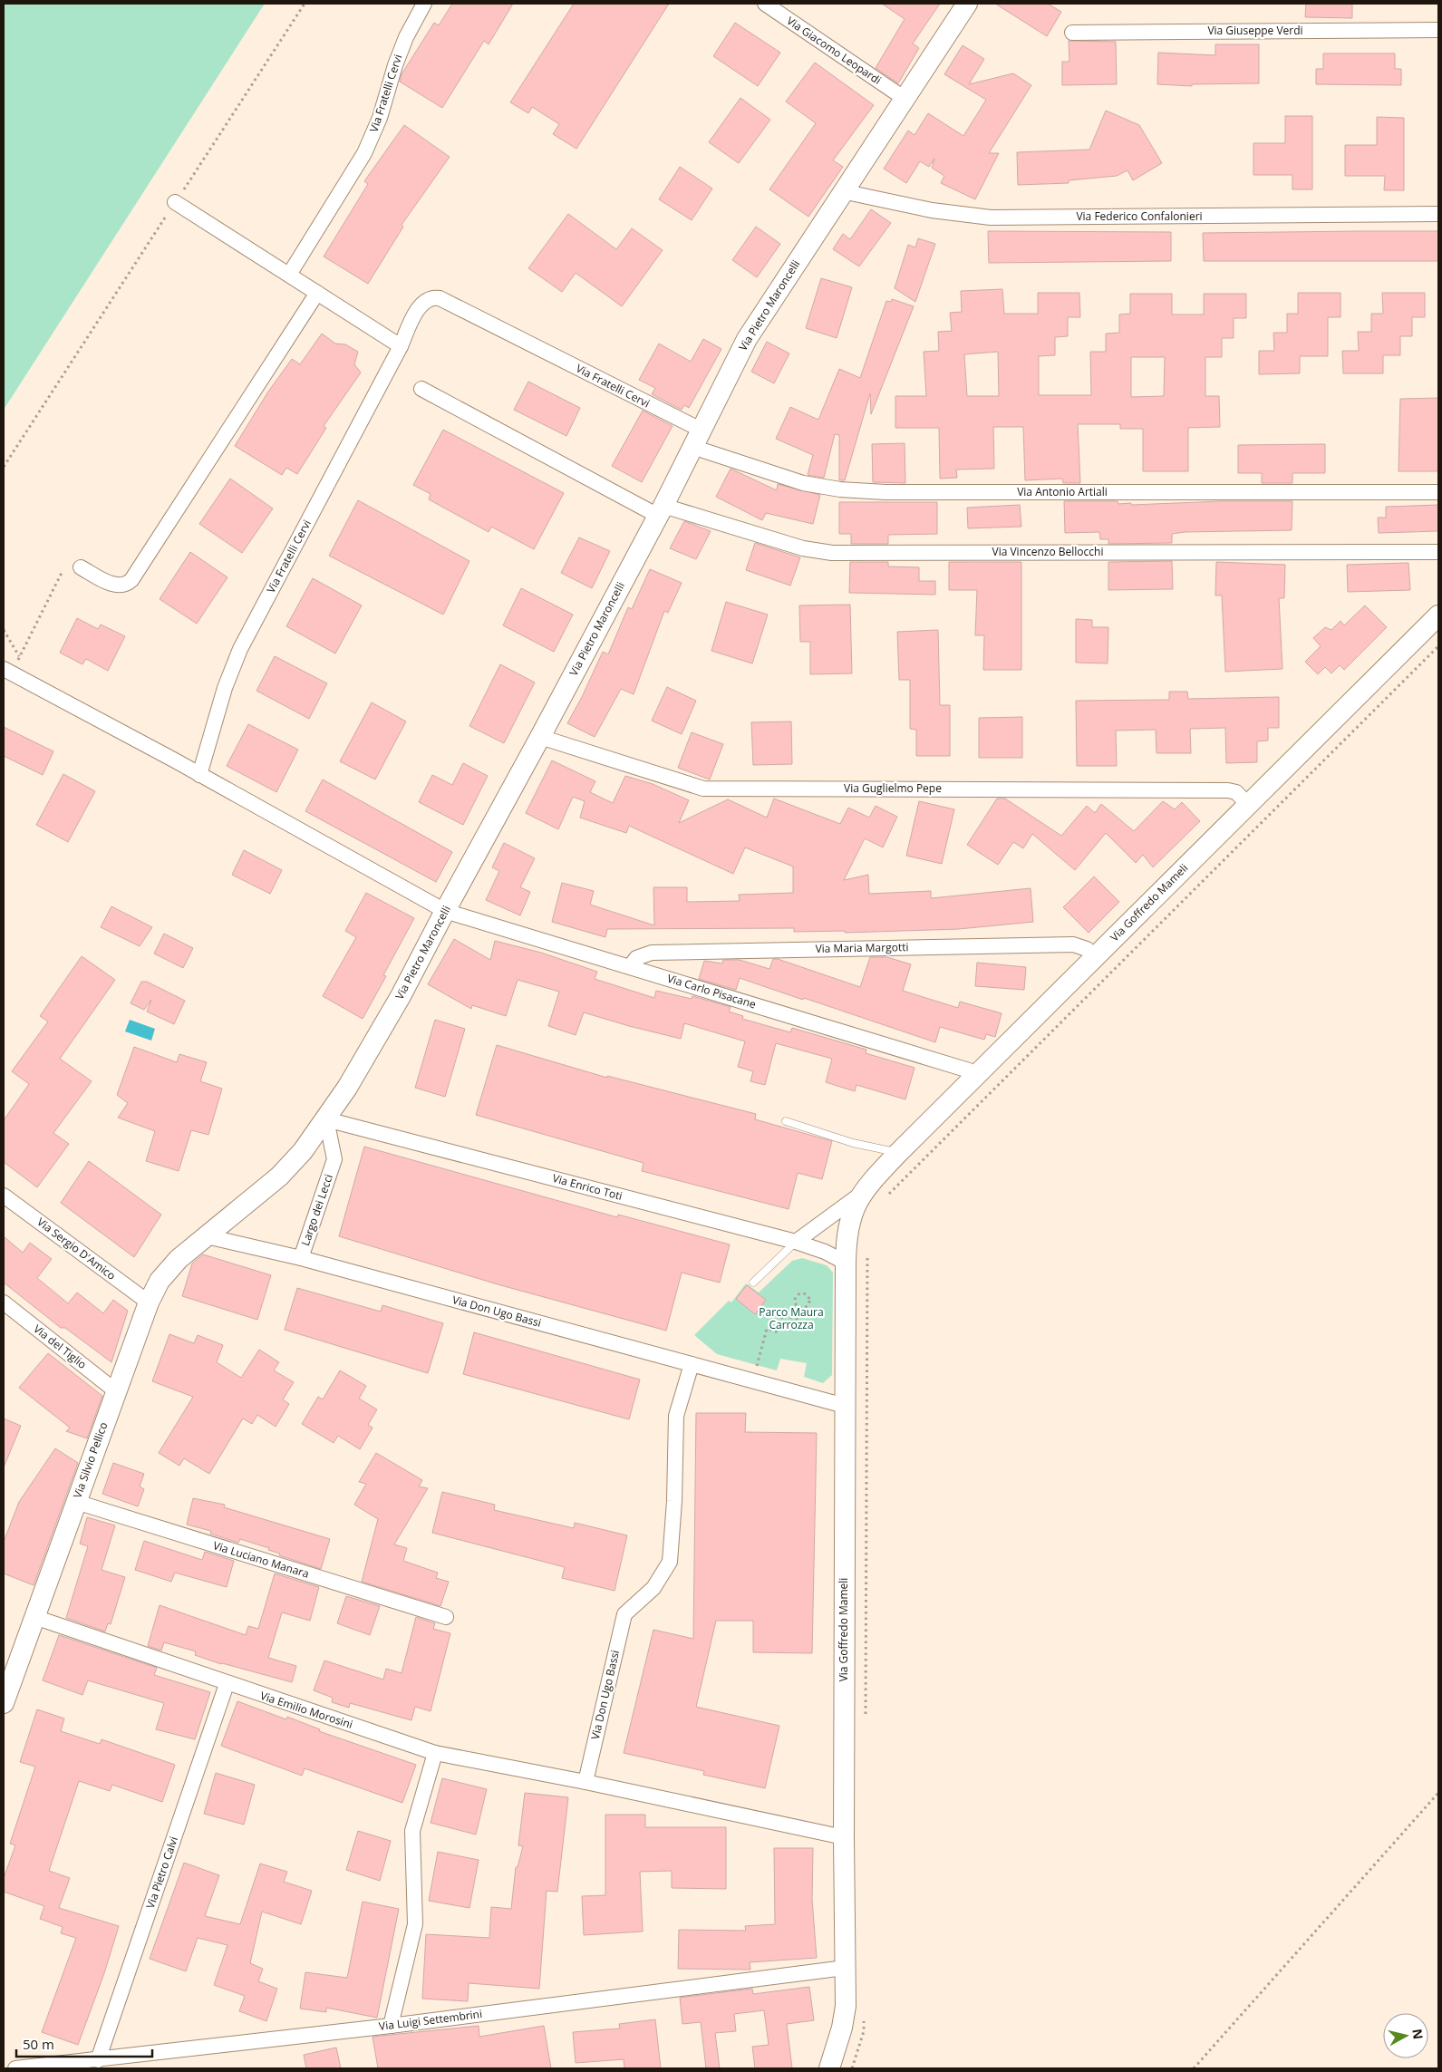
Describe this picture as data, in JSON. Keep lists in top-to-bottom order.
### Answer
{
  "streets": {
    "street": [
      "Via Giuseppe Verdi",
      "Via Giacomo Leopardi",
      "Via Fratelli Cervi",
      "Via Federico Confalonieri",
      "Via Pietro Maroncelli",
      "Via Antonio Artiali",
      "Via Vincenzo Bellocchi",
      "Via Guglielmo Pepe",
      "Via Goffredo Mameli",
      "Via Maria Margotti",
      "Via Carlo Pisacane",
      "Via Enrico Toti",
      "Largo dei Lecci",
      "Via Sergio D'Amico",
      "Via Don Ugo Bassi",
      "Via del Tiglio",
      "Via Silvio Pellico",
      "Via Luciano Manara",
      "Via Emilio Morosini",
      "Via Pietro Calvi",
      "Via Luigi Settembrini"
    ]
  },
  "crossings": [
    ["Via Giacomo Leopardi", "Via Pietro Maroncelli"],
    ["Via Fratelli Cervi", "Via Pietro Maroncelli"],
    ["Via Fratelli Cervi", "Via Antonio Artiali"],
    ["Via Federico Confalonieri", "Via Pietro Maroncelli"],
    ["Via Pietro Maroncelli", "Via Antonio Artiali"],
    ["Via Pietro Maroncelli", "Via Vincenzo Bellocchi"],
    ["Via Pietro Maroncelli", "Via Guglielmo Pepe"],
    ["Via Pietro Maroncelli", "Via Carlo Pisacane"],
    ["Via Pietro Maroncelli", "Via Enrico Toti"],
    ["Via Pietro Maroncelli", "Largo dei Lecci"],
    ["Via Pietro Maroncelli", "Via Silvio Pellico"],
    ["Via Guglielmo Pepe", "Via Goffredo Mameli"],
    ["Via Goffredo Mameli", "Via Maria Margotti"],
    ["Via Goffredo Mameli", "Via Carlo Pisacane"],
    ["Via Goffredo Mameli", "Via Enrico Toti"],
    ["Via Goffredo Mameli", "Via Don Ugo Bassi"],
    ["Via Goffredo Mameli", "Via Luigi Settembrini"],
    ["Via Maria Margotti", "Via Carlo Pisacane"],
    ["Via Enrico Toti", "Largo dei Lecci"],
    ["Largo dei Lecci", "Via Don Ugo Bassi"],
    ["Largo dei Lecci", "Via Silvio Pellico"],
    ["Via Sergio D'Amico", "Via Silvio Pellico"],
    ["Via Don Ugo Bassi", "Via Emilio Morosini"],
    ["Via del Tiglio", "Via Silvio Pellico"],
    ["Via Silvio Pellico", "Via Luciano Manara"],
    ["Via Silvio Pellico", "Via Emilio Morosini"],
    ["Via Emilio Morosini", "Via Pietro Calvi"],
    ["Via Pietro Calvi", "Via Luigi Settembrini"]
  ],
  "parks": ["Parco Maura Carrozza"],
  "scale_bar": "50 m",
  "north": "right"
}
